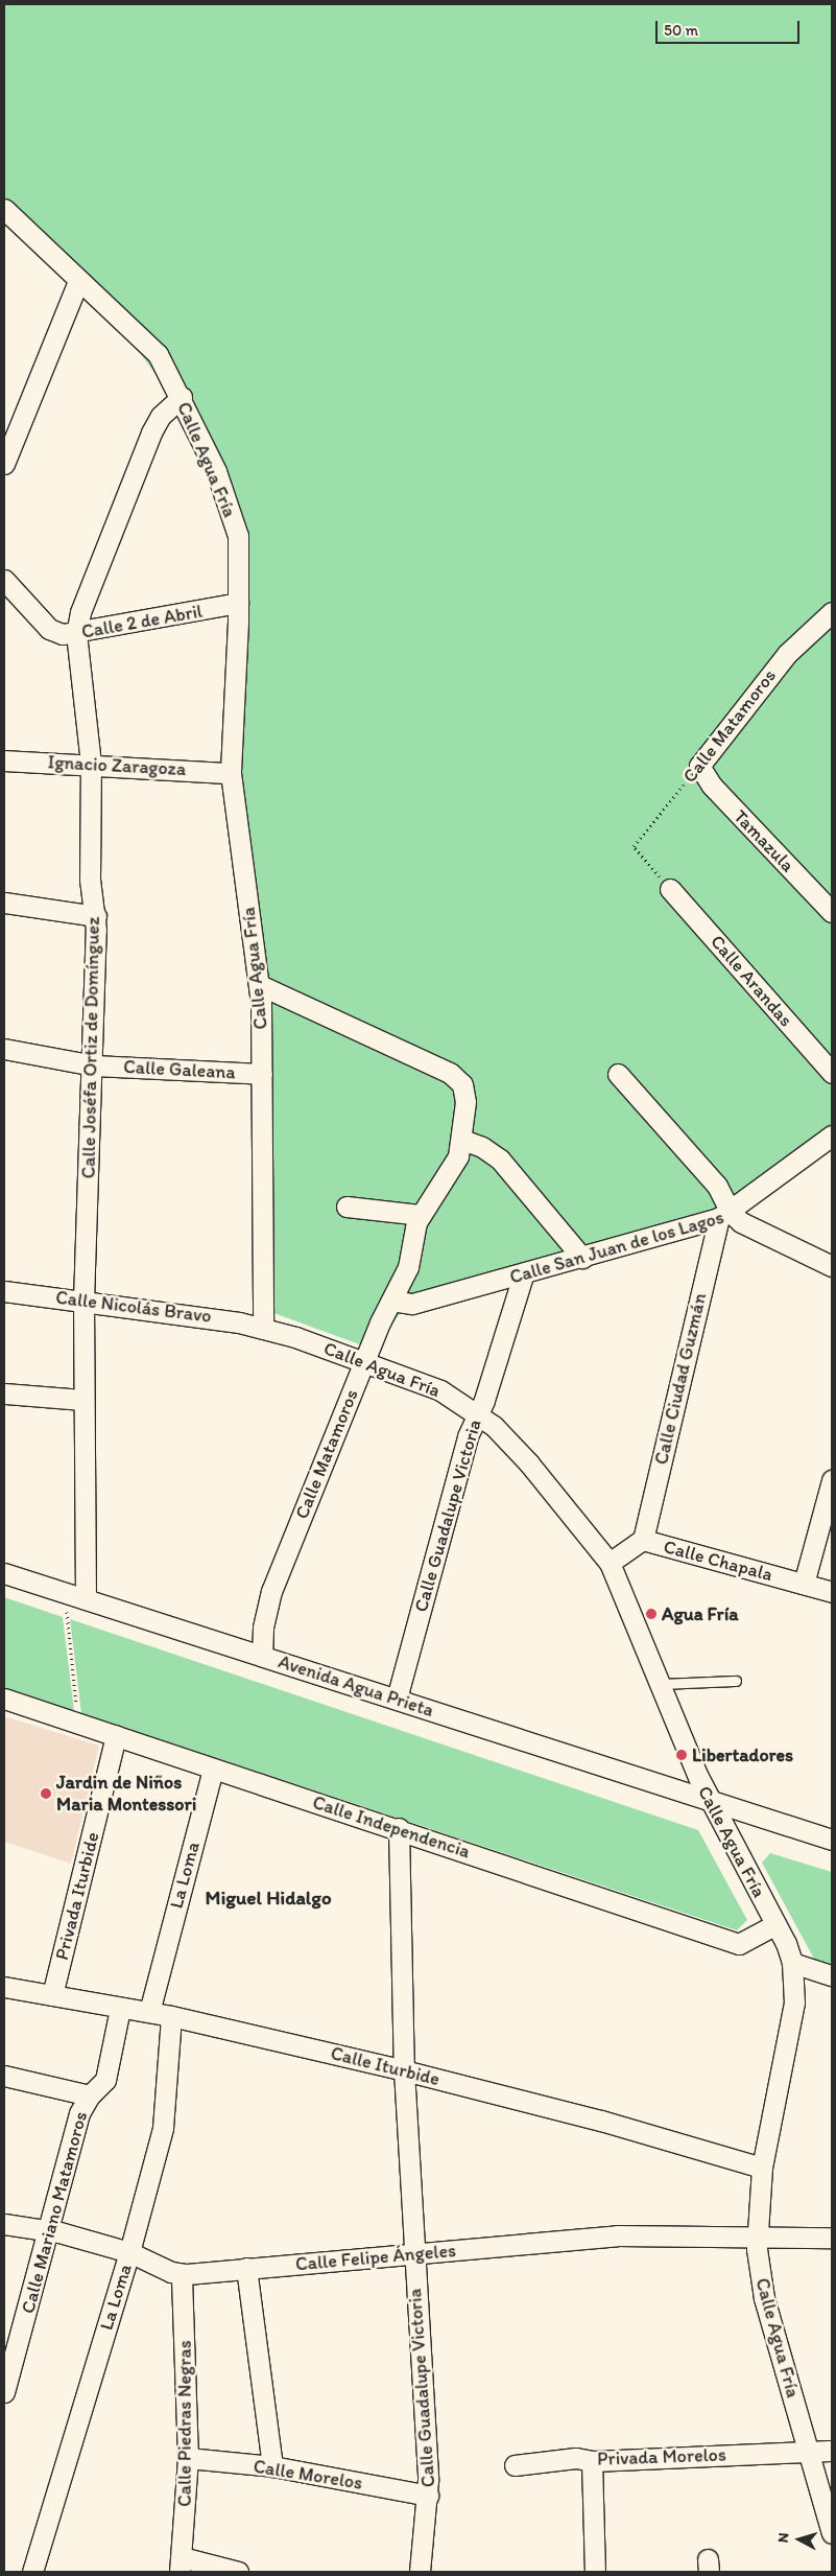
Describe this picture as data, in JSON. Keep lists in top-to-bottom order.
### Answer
{
  "streets": {
    "street": [
      "Calle Agua Fría",
      "Calle 2 de Abril",
      "Calle Matamoros",
      "Ignacio Zaragoza",
      "Tamazula",
      "Calle Arandas",
      "Calle Joséfa Ortiz de Domínguez",
      "Calle Galeana",
      "Calle San Juan de los Lagos",
      "Calle Nicolás Bravo",
      "Calle Ciudad Guzmán",
      "Calle Guadalupe Victoria",
      "Calle Chapala",
      "Avenida Agua Prieta",
      "Calle Independencia",
      "La Loma",
      "Privada Iturbide",
      "Calle Iturbide",
      "Calle Mariano Matamoros",
      "Calle Felipe Ángeles",
      "Calle Piedras Negras",
      "Privada Morelos",
      "Calle Morelos"
    ]
  },
  "crossings": [
    ["Calle Agua Fría", "Calle 2 de Abril"],
    ["Calle Agua Fría", "Calle Matamoros"],
    ["Calle Agua Fría", "Ignacio Zaragoza"],
    ["Calle Agua Fría", "Calle Joséfa Ortiz de Domínguez"],
    ["Calle Agua Fría", "Calle Galeana"],
    ["Calle Agua Fría", "Calle Nicolás Bravo"],
    ["Calle Agua Fría", "Calle Guadalupe Victoria"],
    ["Calle Agua Fría", "Calle Chapala"],
    ["Calle Agua Fría", "Avenida Agua Prieta"],
    ["Calle Agua Fría", "Calle Independencia"],
    ["Calle Agua Fría", "Calle Iturbide"],
    ["Calle Agua Fría", "Calle Felipe Ángeles"],
    ["Calle Agua Fría", "Privada Morelos"],
    ["Calle 2 de Abril", "Calle Joséfa Ortiz de Domínguez"],
    ["Calle Matamoros", "Tamazula"],
    ["Calle Matamoros", "Calle Arandas"],
    ["Calle Matamoros", "Calle San Juan de los Lagos"],
    ["Calle Matamoros", "Avenida Agua Prieta"],
    ["Ignacio Zaragoza", "Calle Joséfa Ortiz de Domínguez"],
    ["Calle Joséfa Ortiz de Domínguez", "Calle Galeana"],
    ["Calle Joséfa Ortiz de Domínguez", "Calle Nicolás Bravo"],
    ["Calle Joséfa Ortiz de Domínguez", "Avenida Agua Prieta"],
    ["Calle San Juan de los Lagos", "Calle Ciudad Guzmán"],
    ["Calle San Juan de los Lagos", "Calle Guadalupe Victoria"],
    ["Calle Ciudad Guzmán", "Calle Chapala"],
    ["Calle Guadalupe Victoria", "Avenida Agua Prieta"],
    ["Calle Guadalupe Victoria", "Calle Independencia"],
    ["Calle Guadalupe Victoria", "Calle Iturbide"],
    ["Calle Guadalupe Victoria", "Calle Felipe Ángeles"],
    ["Calle Guadalupe Victoria", "Calle Morelos"],
    ["Calle Independencia", "La Loma"],
    ["Calle Independencia", "Privada Iturbide"],
    ["La Loma", "Calle Iturbide"],
    ["La Loma", "Calle Felipe Ángeles"],
    ["Privada Iturbide", "Calle Iturbide"],
    ["Calle Iturbide", "Calle Mariano Matamoros"],
    ["Calle Mariano Matamoros", "Calle Felipe Ángeles"],
    ["Calle Felipe Ángeles", "Calle Piedras Negras"],
    ["Calle Piedras Negras", "Calle Morelos"]
  ],
  "districts": ["Miguel Hidalgo"],
  "places": ["Agua Fría", "Libertadores", "Jardin de Niños Maria Montessori"],
  "scale_bar": "50 m",
  "north": "left"
}
